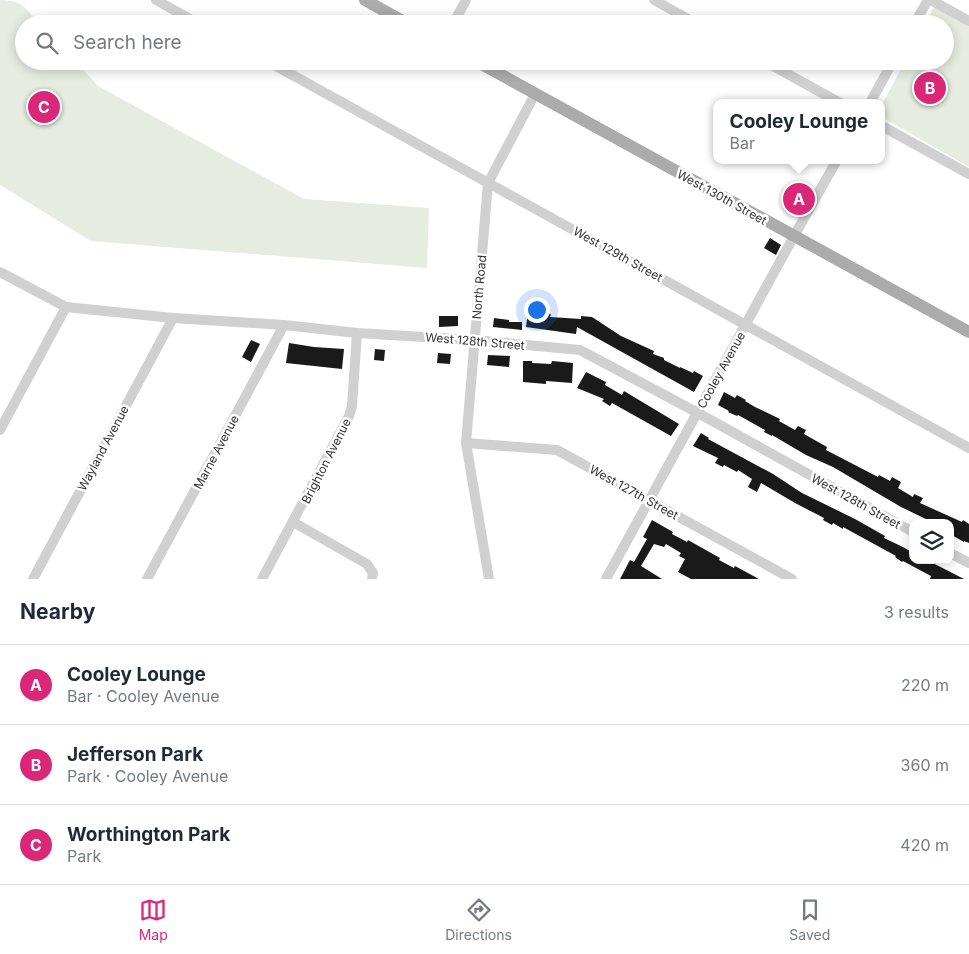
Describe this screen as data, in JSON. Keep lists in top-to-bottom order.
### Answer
{
  "streets": {
    "main road": ["West 130th Street"],
    "street": [
      "West 129th Street",
      "North Road",
      "West 128th Street",
      "Cooley Avenue",
      "Wayland Avenue",
      "Marne Avenue",
      "Brighton Avenue",
      "West 127th Street"
    ]
  },
  "crossings": [
    ["West 130th Street", "North Road"],
    ["West 130th Street", "Cooley Avenue"],
    ["West 129th Street", "North Road"],
    ["West 129th Street", "Cooley Avenue"],
    ["North Road", "West 128th Street"],
    ["North Road", "West 127th Street"],
    ["West 128th Street", "Cooley Avenue"],
    ["West 128th Street", "Wayland Avenue"],
    ["West 128th Street", "Marne Avenue"],
    ["West 128th Street", "Brighton Avenue"],
    ["Cooley Avenue", "West 127th Street"]
  ],
  "page": {
    "search": "Search here",
    "pins": ["B", "C", "A"],
    "popup": ["Cooley Lounge", "Bar"],
    "heading": ["Nearby", "3 results"],
    "list": [
      {
        "mark": "A",
        "name": "Cooley Lounge",
        "note": "Bar · Cooley Avenue",
        "value": "220 m"
      },
      {
        "mark": "B",
        "name": "Jefferson Park",
        "note": "Park · Cooley Avenue",
        "value": "360 m"
      },
      {
        "mark": "C",
        "name": "Worthington Park",
        "note": "Park",
        "value": "420 m"
      }
    ],
    "nav": ["Map", "Directions", "Saved"]
  }
}
